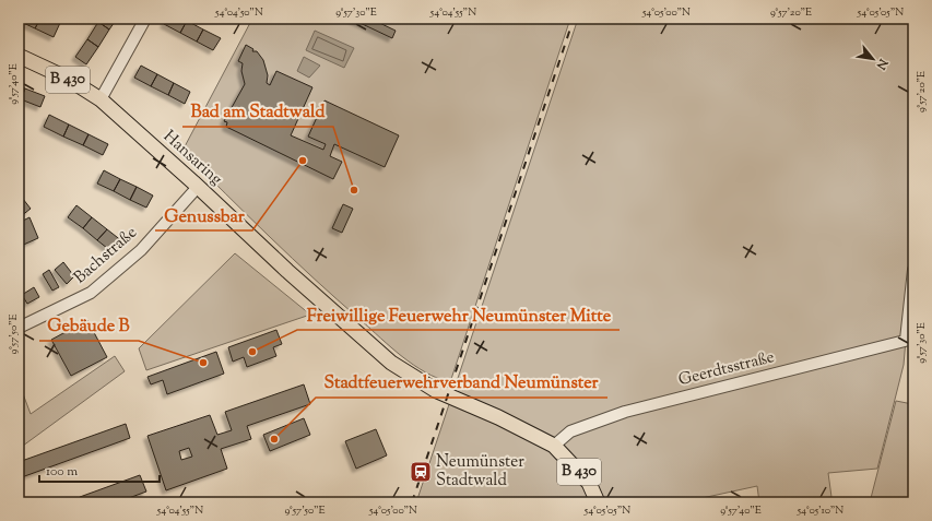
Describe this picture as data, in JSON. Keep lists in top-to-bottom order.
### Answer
{
  "streets": {
    "main road": ["B 430", "Hansaring"],
    "street": ["Bachstraße", "Geerdtsstraße"]
  },
  "crossings": [
    ["B 430", "Hansaring"],
    ["B 430", "Geerdtsstraße"],
    ["Hansaring", "Bachstraße"],
    ["Hansaring", "Geerdtsstraße"]
  ],
  "places": {
    "other": [
      "Genussbar",
      "Bad am Stadtwald",
      "Freiwillige Feuerwehr Neumünster Mitte",
      "Gebäude B",
      "Stadtfeuerwehrverband Neumünster"
    ],
    "station": ["Neumünster Stadtwald"]
  },
  "scale_bar": "100 m",
  "north": "bottom right",
  "coordinates": [
    "54°04'50\"N",
    "9°57'30\"E",
    "54°04'55\"N",
    "54°05'00\"N",
    "9°57'20\"E",
    "54°05'05\"N",
    "9°57'40\"E",
    "9°57'50\"E",
    "54°05'10\"N"
  ]
}
